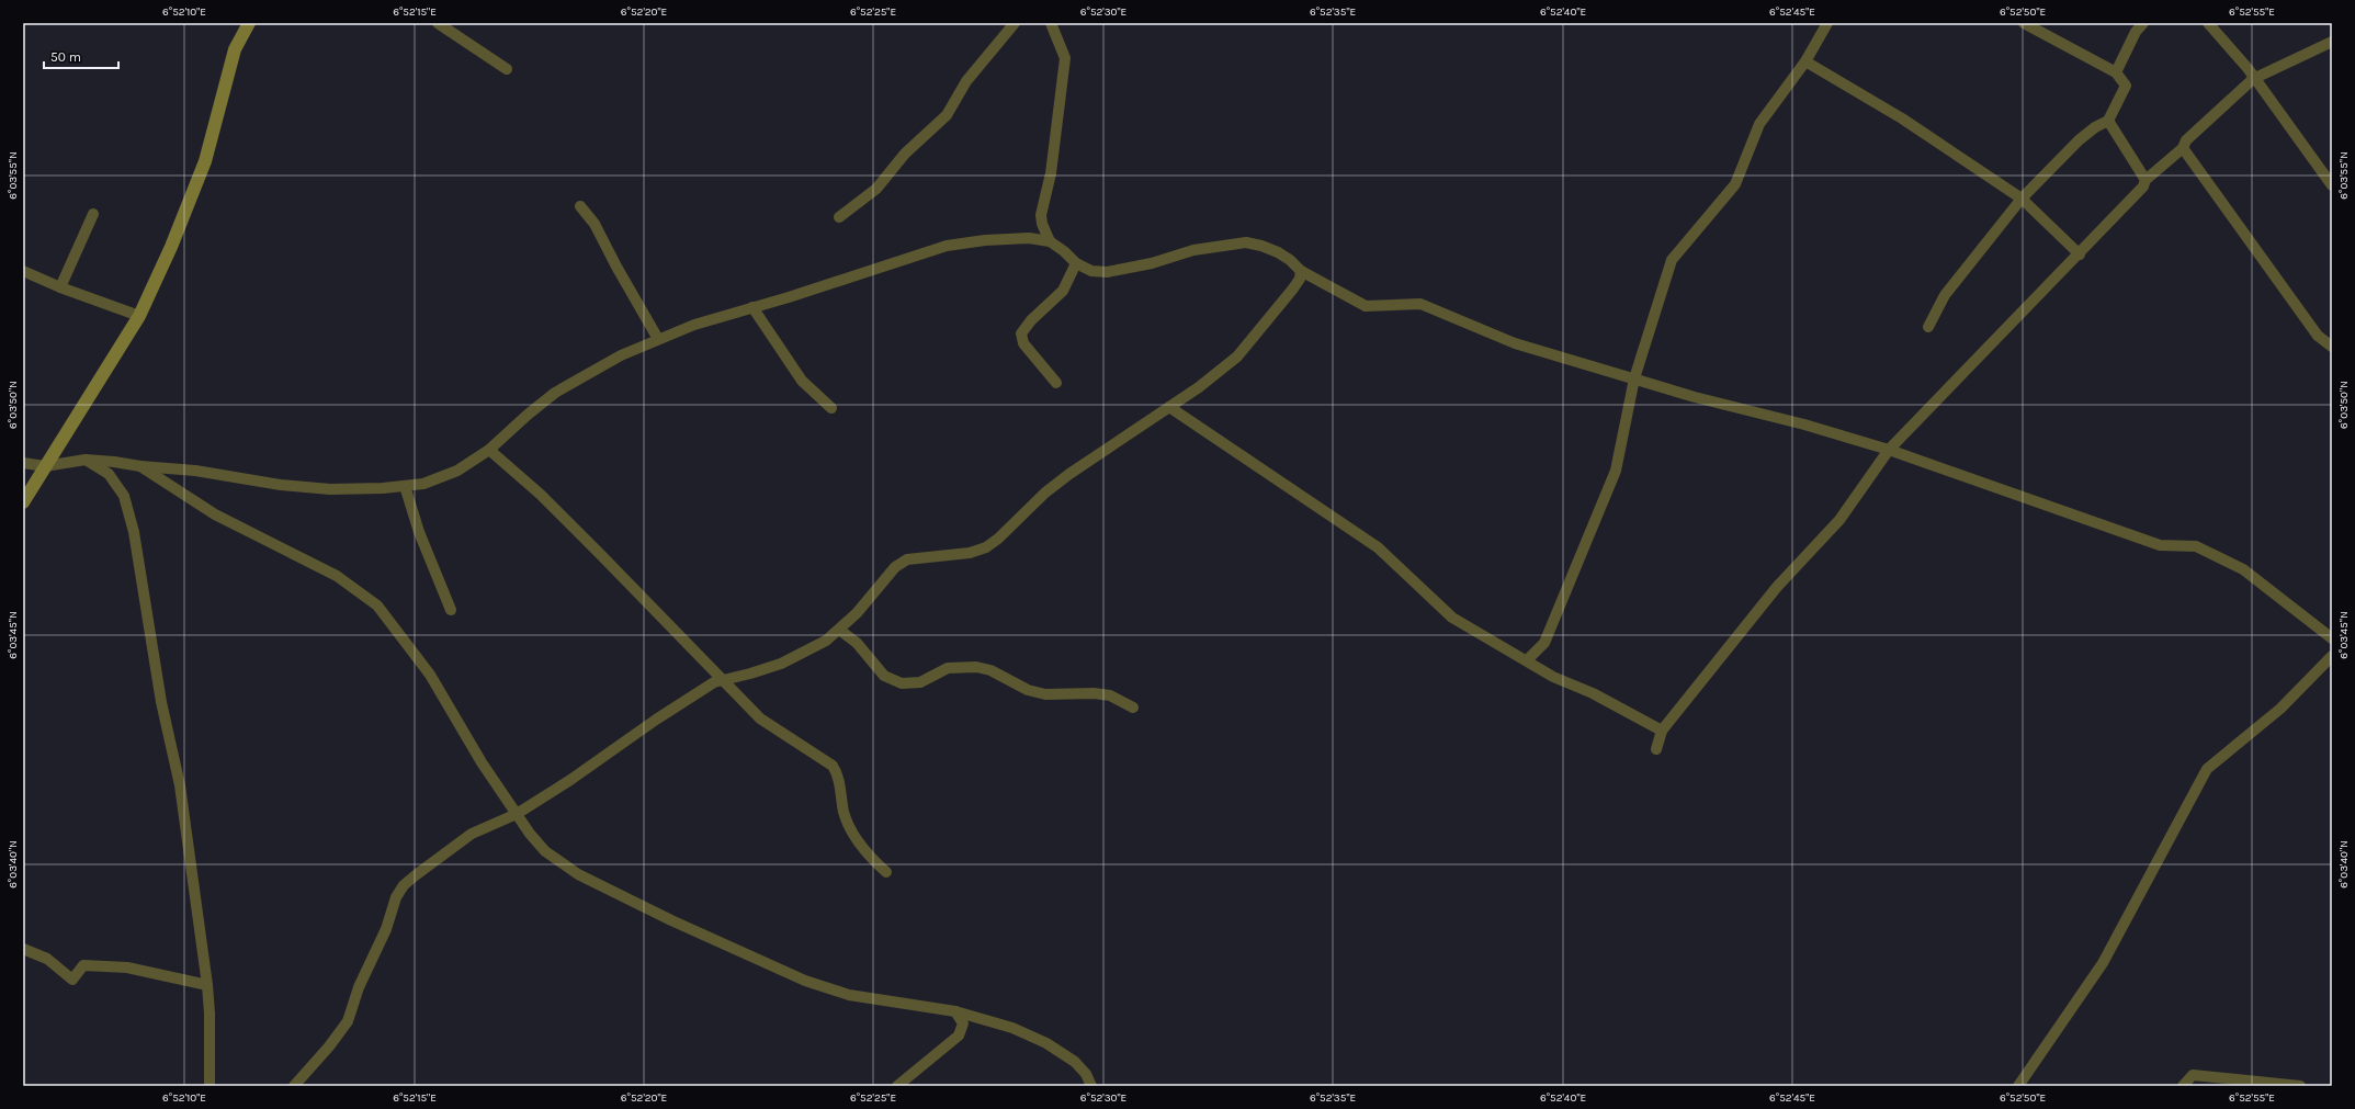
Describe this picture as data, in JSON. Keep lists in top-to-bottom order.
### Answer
{
  "scale_bar": "50 m",
  "coordinates": [
    "6°52'10\"E",
    "6°52'15\"E",
    "6°52'20\"E",
    "6°52'25\"E",
    "6°52'30\"E",
    "6°52'35\"E",
    "6°52'40\"E",
    "6°52'45\"E",
    "6°52'50\"E",
    "6°52'55\"E",
    "6°03'55\"N",
    "6°03'50\"N",
    "6°03'45\"N",
    "6°03'40\"N"
  ]
}
